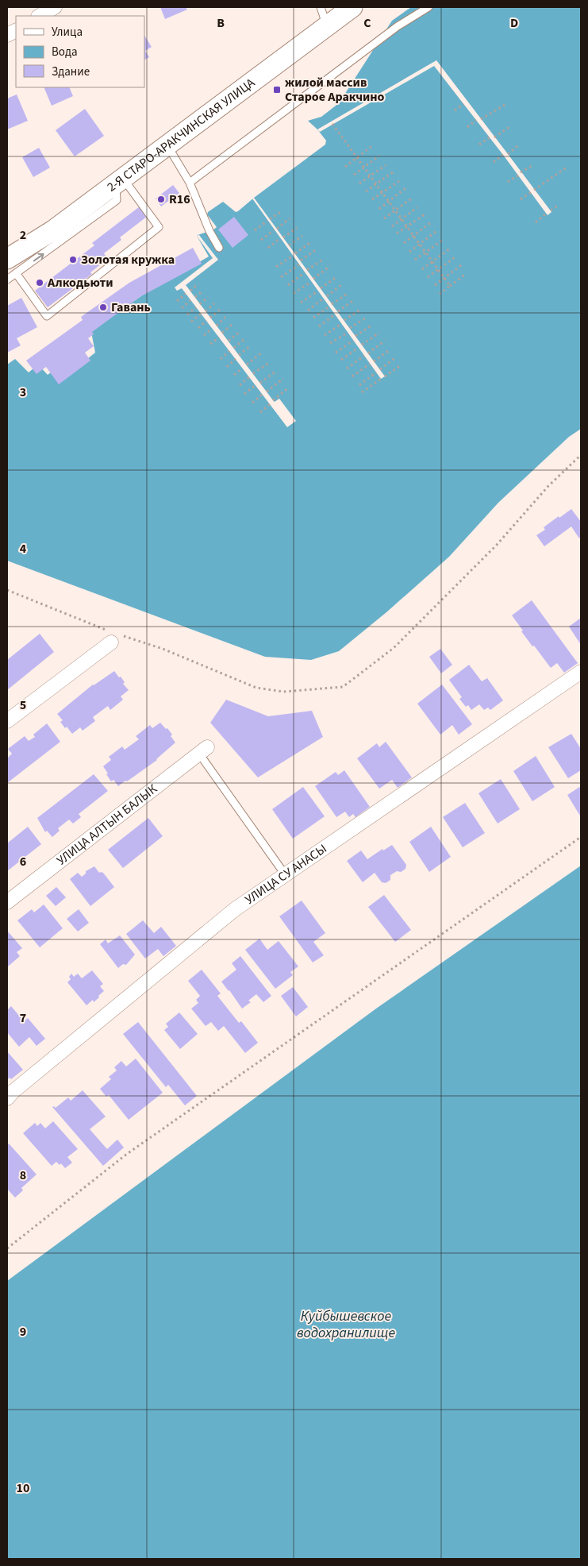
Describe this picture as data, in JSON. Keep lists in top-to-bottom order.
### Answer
{
  "streets": {
    "main road": ["2-Я СТАРО-АРАКЧИНСКАЯ УЛИЦА"],
    "street": ["УЛИЦА АЛТЫН БАЛЫК", "УЛИЦА СУ АНАСЫ"]
  },
  "water": ["Куйбышевское водохранилище"],
  "places": {
    "transit": ["жилой массив Старое Аракчино"],
    "other": [
      "R16",
      "Золотая кружка",
      "Алкодьюти",
      "Гавань"
    ]
  },
  "legend": ["Улица", "Вода", "Здание"],
  "grid": {
    "columns": ["B", "C", "D"],
    "rows": [
      "2",
      "3",
      "4",
      "5",
      "6",
      "7",
      "8",
      "9",
      "10"
    ]
  }
}
